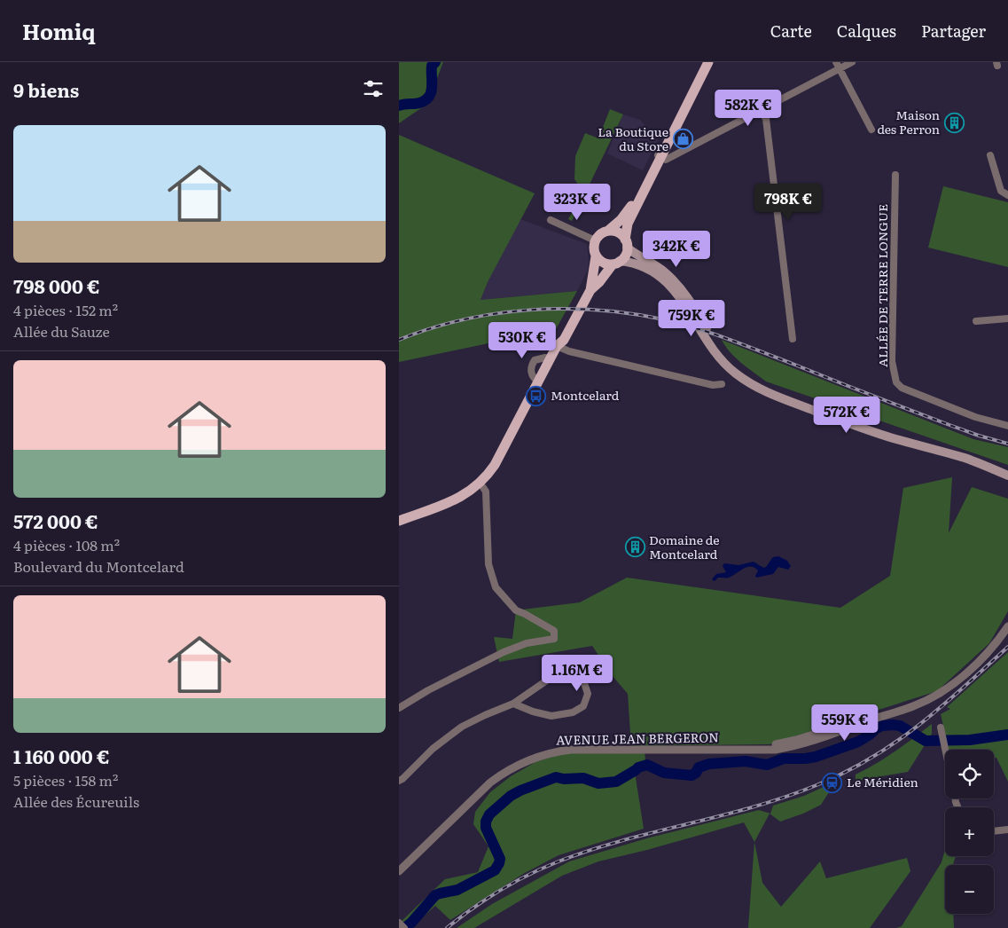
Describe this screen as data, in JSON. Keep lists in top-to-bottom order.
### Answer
{
  "streets": {
    "street": ["ALLÉE DE TERRE LONGUE", "AVENUE JEAN BERGERON"]
  },
  "places": {
    "building": ["Maison des Perron", "Domaine de Montcelard"],
    "shop": ["La Boutique du Store"],
    "bus stop": ["Montcelard"],
    "station": ["Le Méridien"]
  },
  "page": {
    "header": "Homiq",
    "nav": ["Carte", "Calques", "Partager"],
    "heading": "9 biens",
    "price": [
      "582K €",
      "323K €",
      "798K €",
      "342K €",
      "759K €",
      "530K €",
      "572K €",
      "1.16M €",
      "559K €"
    ],
    "list": [
      {
        "name": "798 000 €",
        "note": "4 pièces · 152 m² · Allée du Sauze"
      },
      {
        "name": "572 000 €",
        "note": "4 pièces · 108 m² · Boulevard du Montcelard"
      },
      {
        "name": "1 160 000 €",
        "note": "5 pièces · 158 m² · Allée des Écureuils"
      }
    ],
    "map_buttons": ["+", "−"]
  }
}
